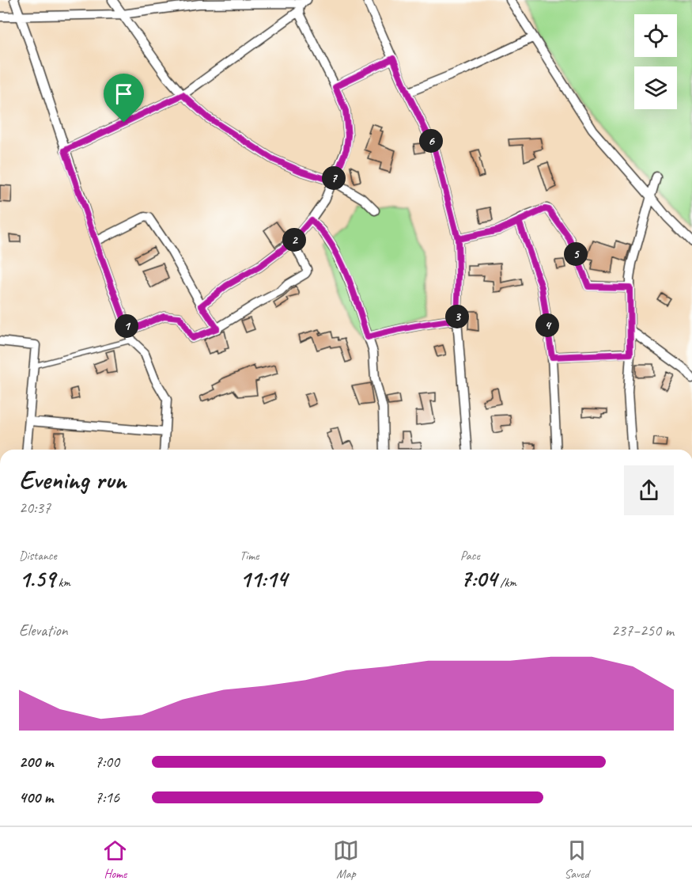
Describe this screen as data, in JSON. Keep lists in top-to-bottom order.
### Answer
{
  "page": {
    "pins": [
      "6",
      "7",
      "2",
      "5",
      "3",
      "4",
      "1"
    ],
    "heading": ["Evening run", "20:37"],
    "stats": [
      ["Distance", "1.59 km"],
      ["Time", "11:14"],
      ["Pace", "7:04 /km"]
    ],
    "chart": ["Elevation", "237–250 m"],
    "list": [
      {
        "name": "200 m",
        "note": "7:00"
      },
      {
        "name": "400 m",
        "note": "7:16"
      }
    ],
    "tabs": ["Home", "Map", "Saved"]
  }
}
